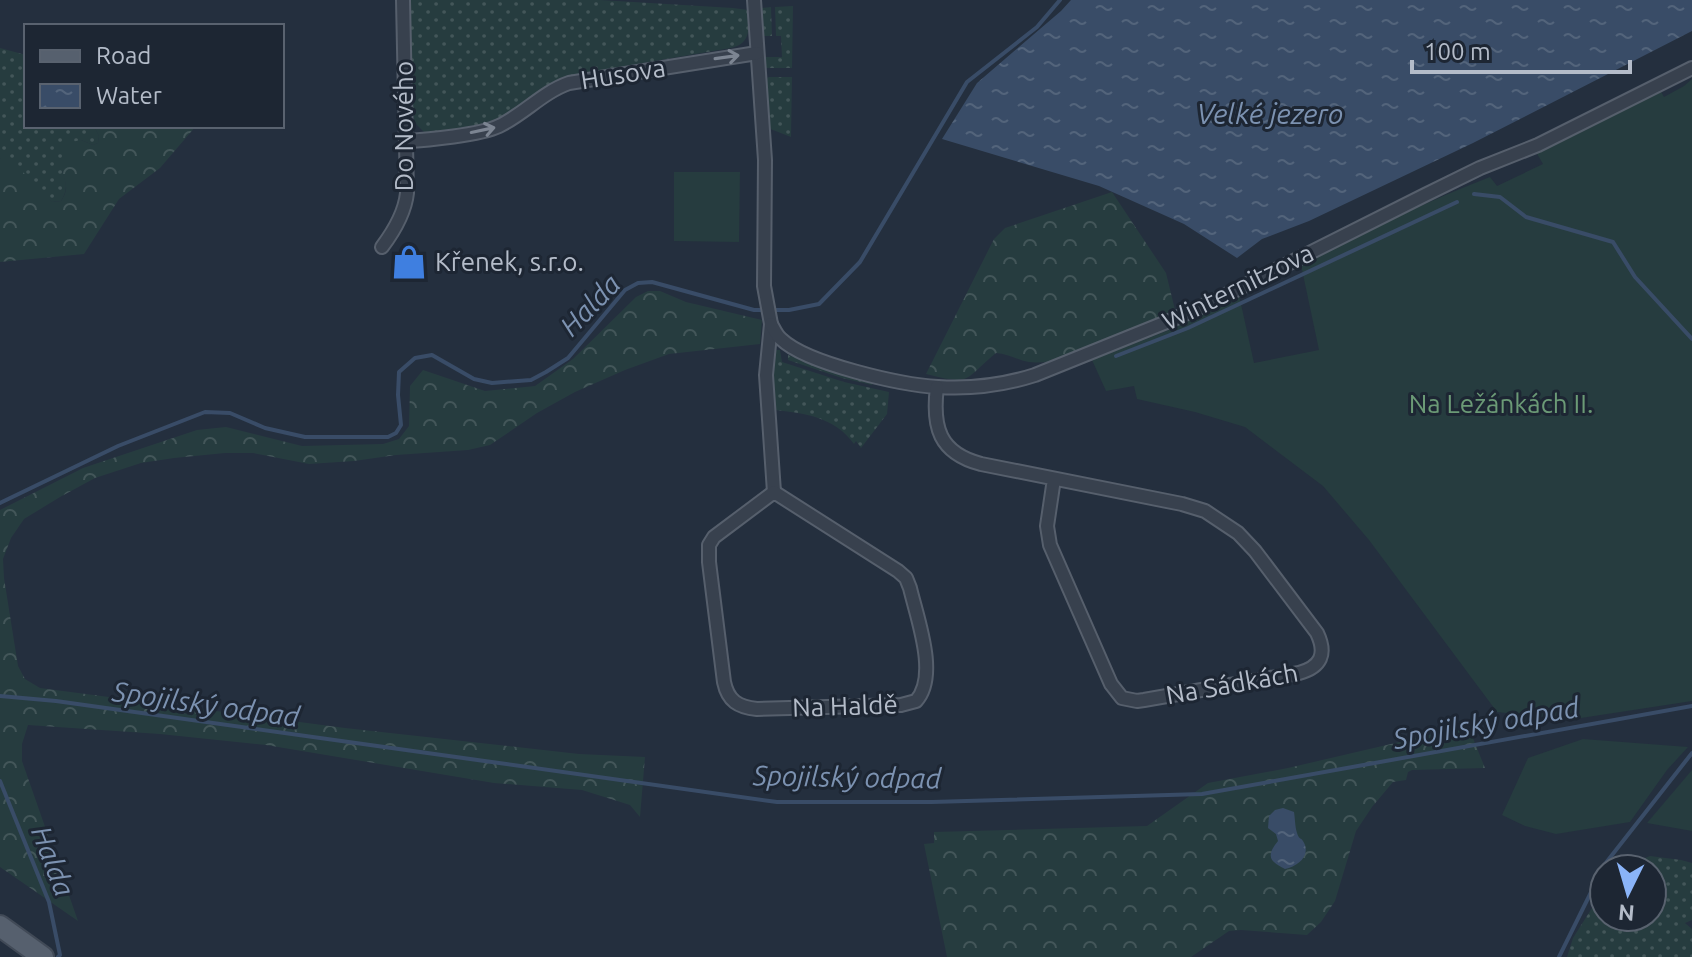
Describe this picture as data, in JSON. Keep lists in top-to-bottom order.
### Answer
{
  "streets": {
    "street": [
      "Husova",
      "Do Nového",
      "Winternitzova",
      "Na Sádkách",
      "Na Haldě"
    ]
  },
  "crossings": [
    ["Husova", "Do Nového"],
    ["Winternitzova", "Na Sádkách"]
  ],
  "one_way": ["Husova"],
  "water": ["Velké jezero", "Halda", "Spojilský odpad"],
  "parks": ["Na Ležánkách II."],
  "places": {
    "shop": ["Křenek, s.r.o."]
  },
  "legend": ["Road", "Water"],
  "scale_bar": "100 m",
  "north": "bottom"
}
